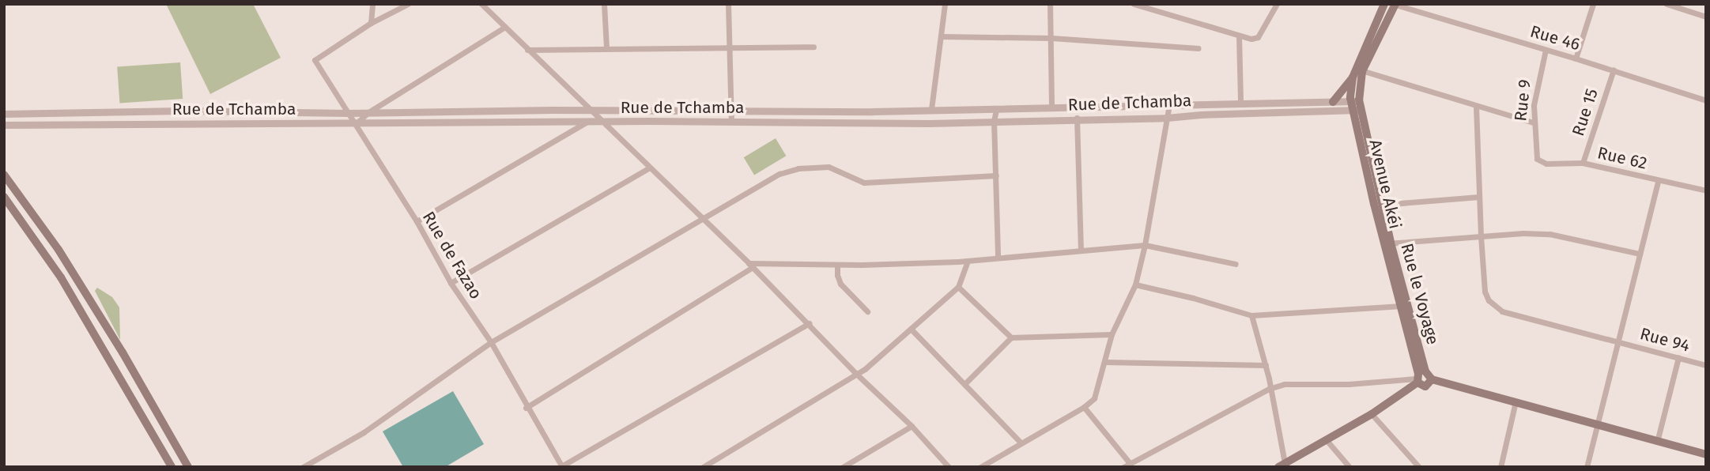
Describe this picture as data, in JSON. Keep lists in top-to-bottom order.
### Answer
{
  "streets": {
    "main road": ["Avenue Akéi", "Rue le Voyage"],
    "street": [
      "Rue 46",
      "Rue 9",
      "Rue de Tchamba",
      "Rue 15",
      "Rue 62",
      "Rue de Fazao",
      "Rue 94"
    ]
  },
  "crossings": [
    ["Rue 46", "Rue 9"],
    ["Rue 46", "Rue 15"],
    ["Rue 46", "Rue le Voyage"],
    ["Rue 9", "Rue 62"],
    ["Rue de Tchamba", "Avenue Akéi"],
    ["Rue de Tchamba", "Rue de Fazao"],
    ["Rue de Tchamba", "Rue le Voyage"],
    ["Rue 15", "Rue 62"],
    ["Avenue Akéi", "Rue le Voyage"]
  ]
}
